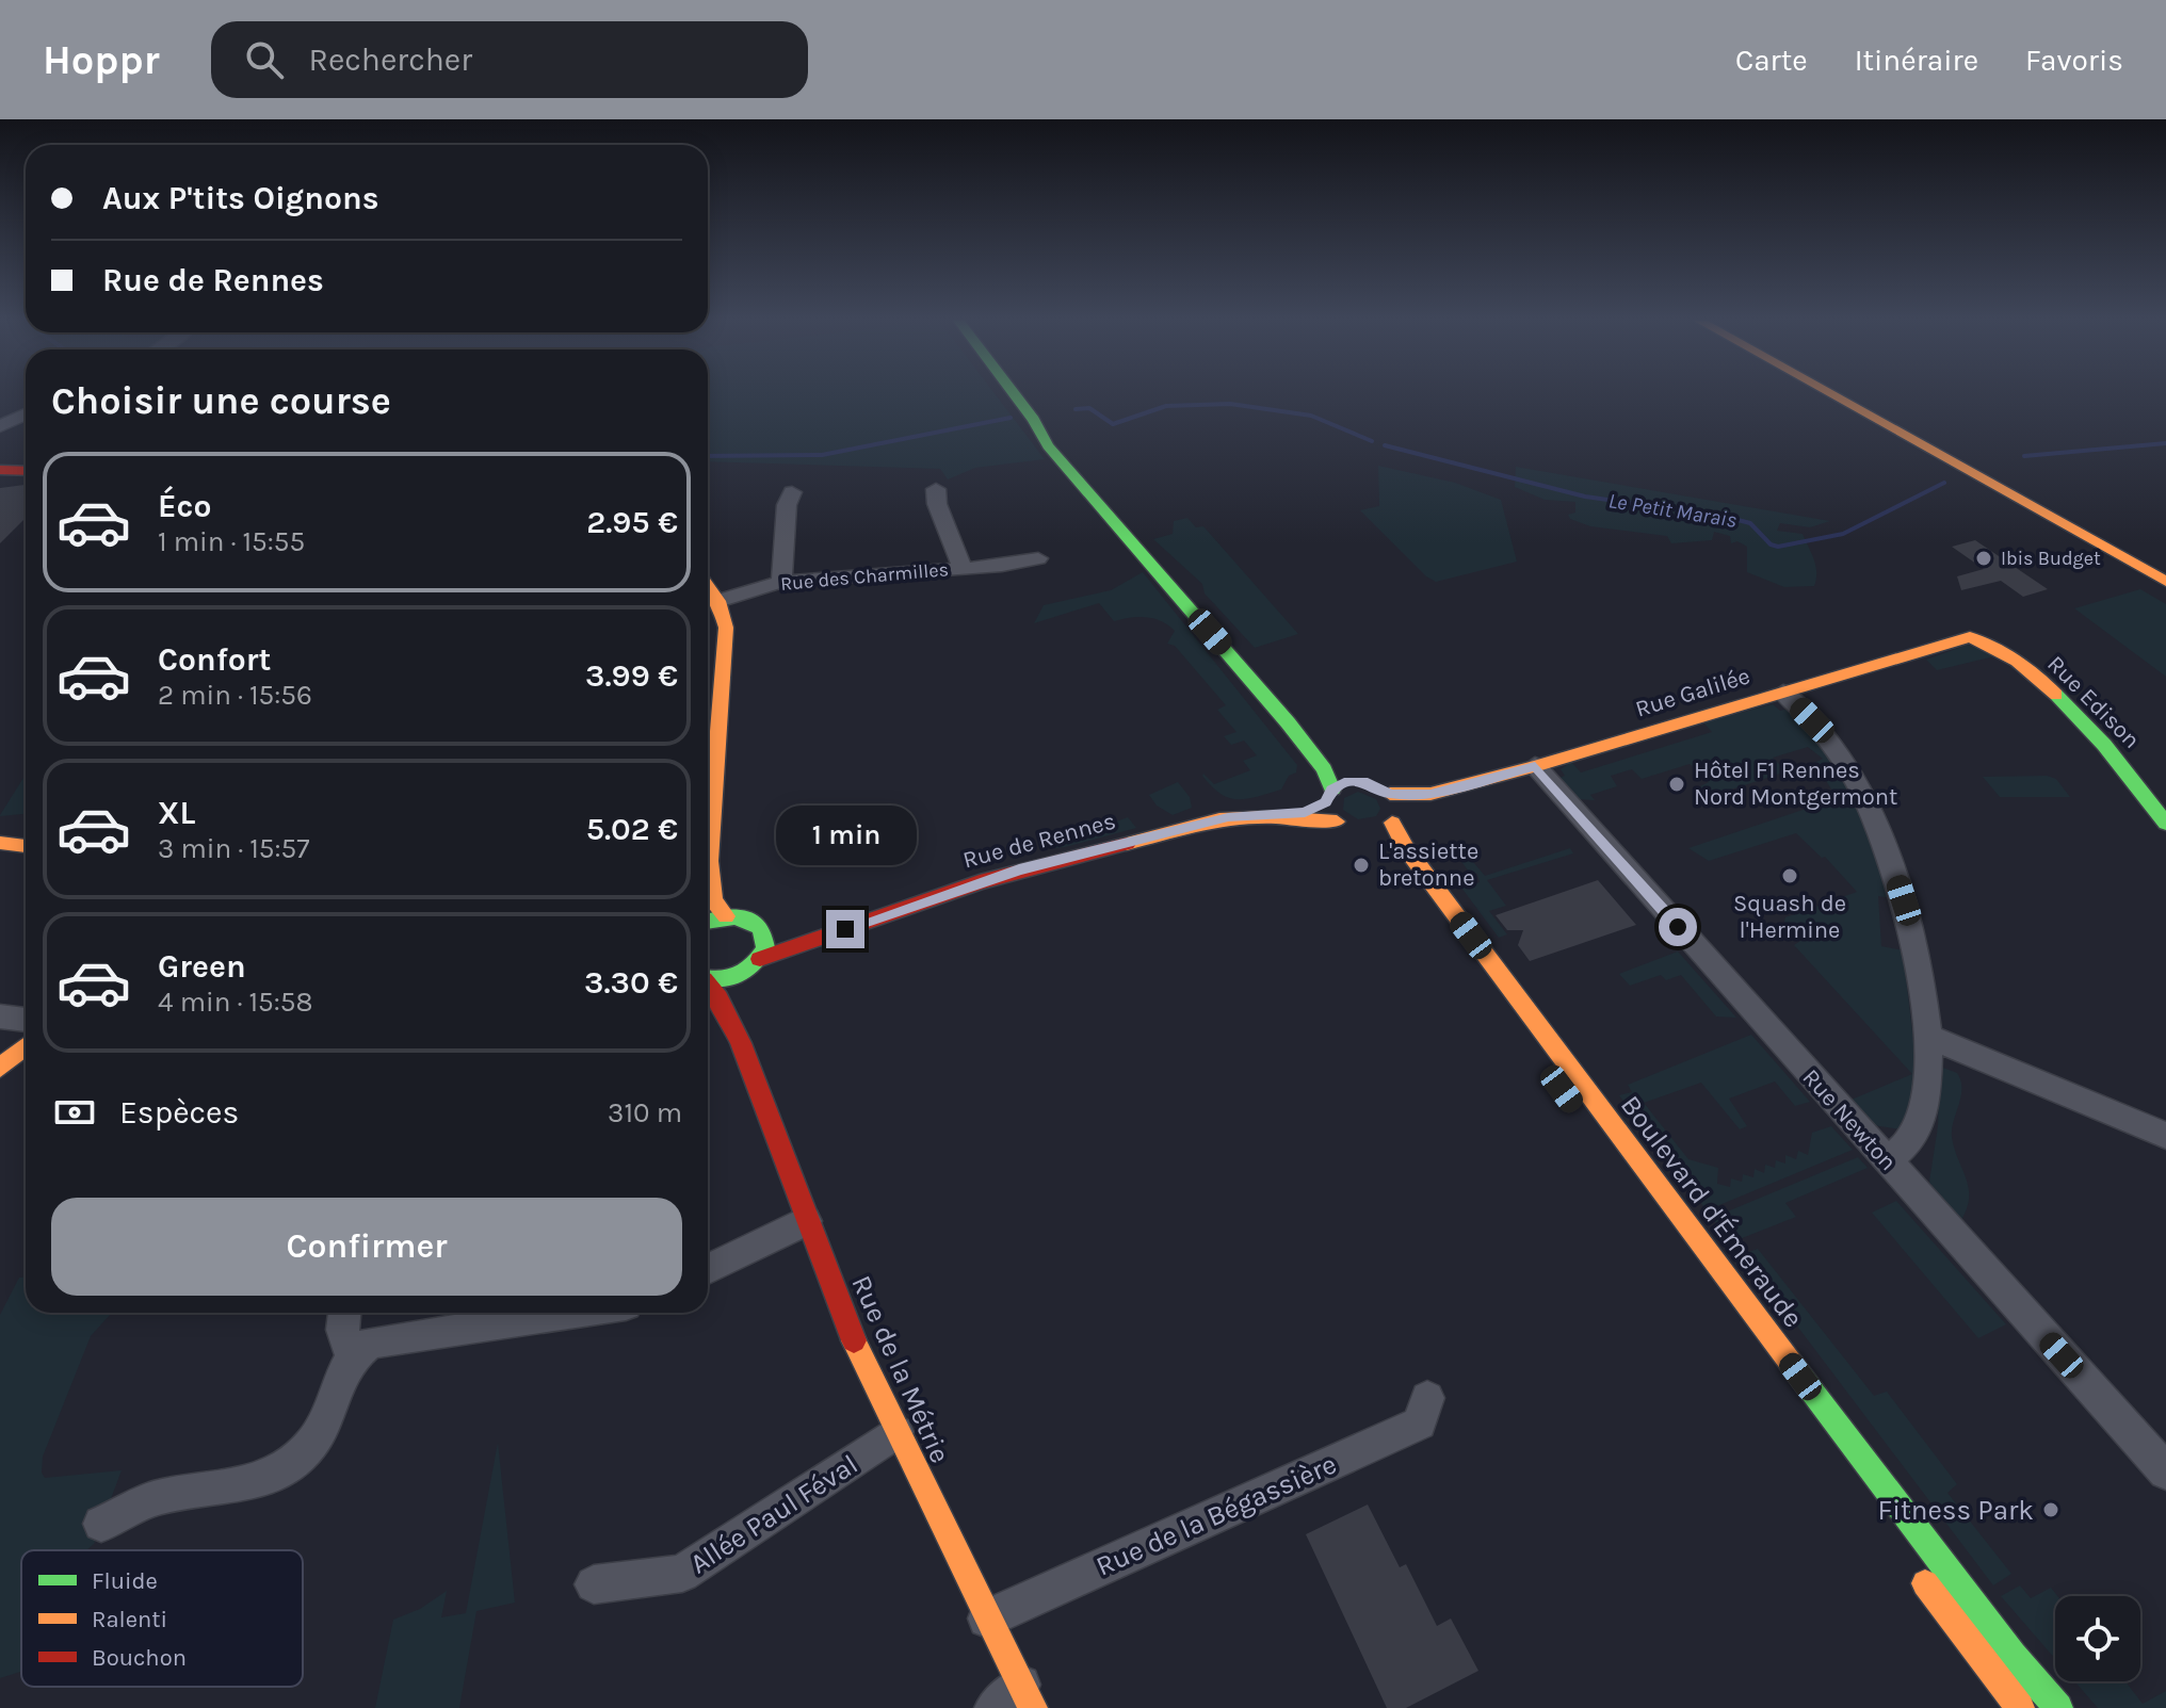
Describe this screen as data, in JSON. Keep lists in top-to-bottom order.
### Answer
{
  "streets": {
    "main road": [
      "Rue Galilée",
      "Rue Edison",
      "Rue de Rennes",
      "Boulevard d'Émeraude",
      "Rue de la Métrie"
    ],
    "street": [
      "Rue des Charmilles",
      "Rue Newton",
      "Allée Paul Féval",
      "Rue de la Bégassière"
    ]
  },
  "crossings": [
    ["Rue Galilée", "Rue Edison"],
    ["Rue Galilée", "Rue Newton"],
    ["Rue Galilée", "Boulevard d'Émeraude"],
    ["Rue de la Métrie", "Allée Paul Féval"],
    ["Rue de la Métrie", "Rue de la Bégassière"]
  ],
  "water": ["Le Petit Marais"],
  "places": [
    "Ibis Budget",
    "Hôtel F1 Rennes Nord Montgermont",
    "L'assiette bretonne",
    "Squash de l'Hermine",
    "Fitness Park"
  ],
  "legend": ["Fluide", "Ralenti", "Bouchon"],
  "page": {
    "header": "Hoppr",
    "search": "Rechercher",
    "nav": ["Carte", "Itinéraire", "Favoris"],
    "banner": ["Aux P'tits Oignons", "Rue de Rennes"],
    "heading": "Choisir une course",
    "list": [
      {
        "name": "Éco",
        "note": "1 min · 15:55",
        "value": "2.95 €"
      },
      {
        "name": "Confort",
        "note": "2 min · 15:56",
        "value": "3.99 €"
      },
      {
        "name": "XL",
        "note": "3 min · 15:57",
        "value": "5.02 €"
      },
      {
        "name": "Green",
        "note": "4 min · 15:58",
        "value": "3.30 €"
      }
    ],
    "bubble": "1 min",
    "pay": ["Espèces", "310 m"],
    "buttons": "Confirmer"
  }
}
